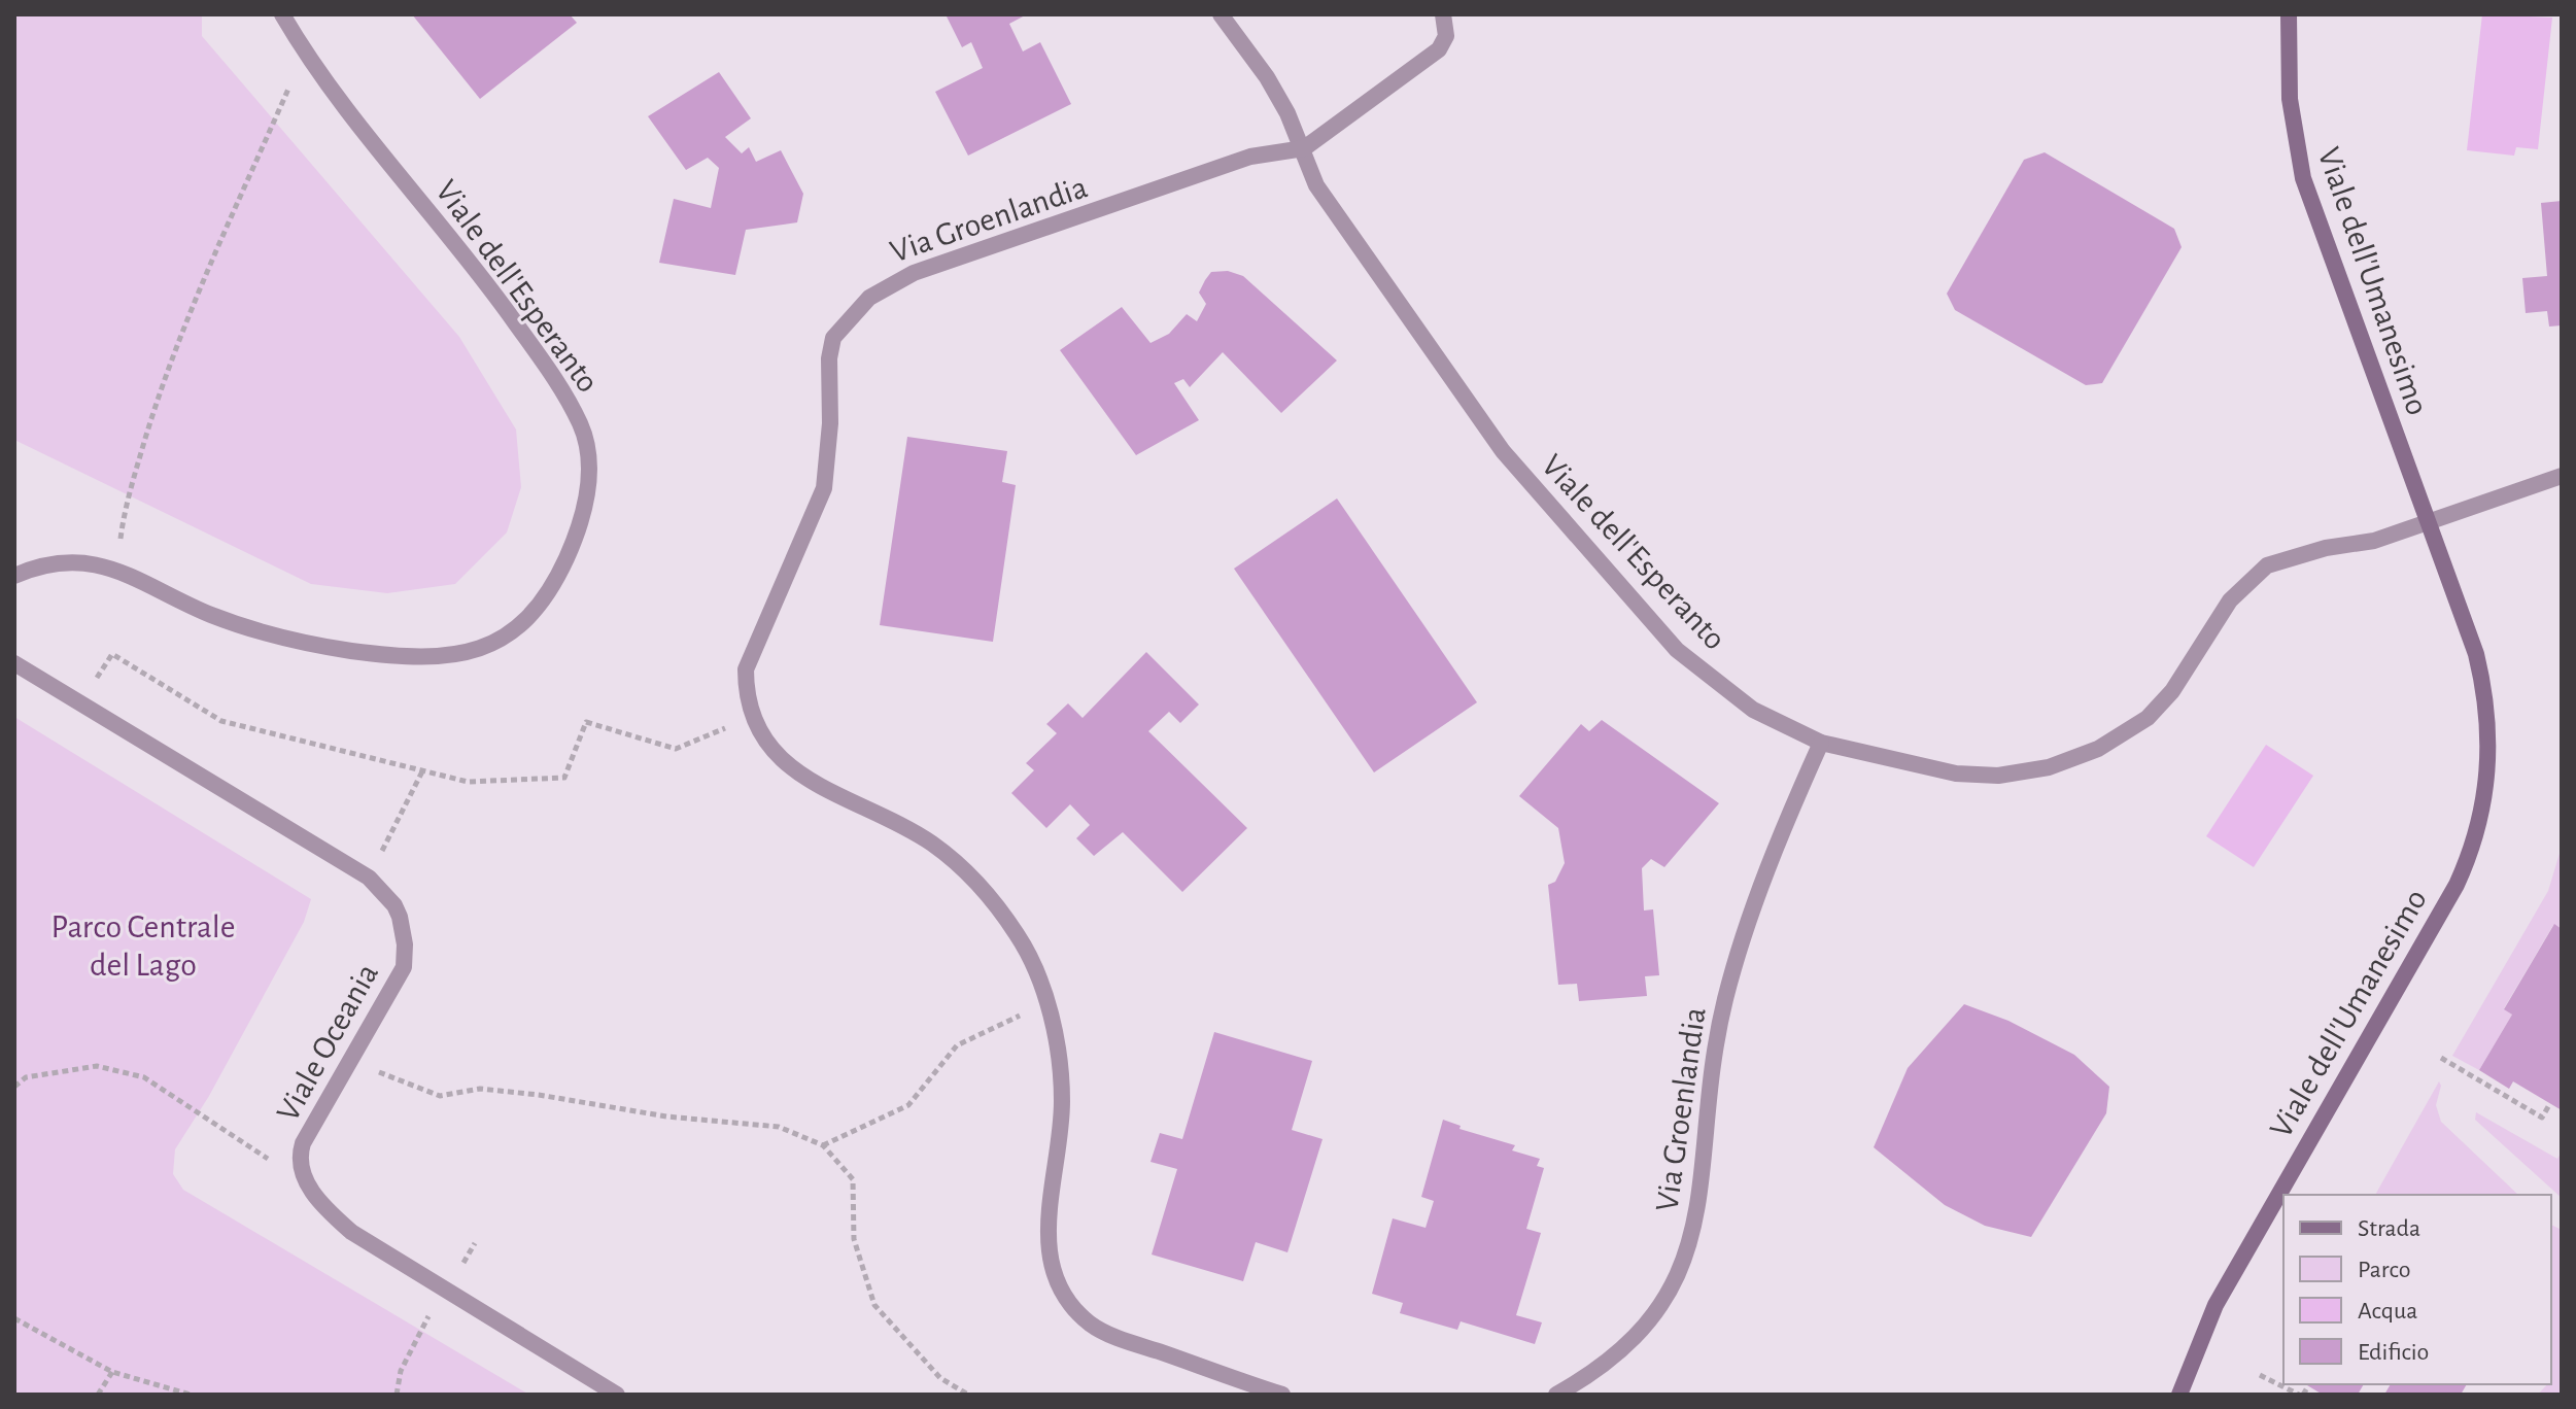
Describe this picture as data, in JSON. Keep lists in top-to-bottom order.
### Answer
{
  "streets": {
    "street": [
      "Via Groenlandia",
      "Viale dell'Umanesimo",
      "Viale dell'Esperanto",
      "Viale Oceania"
    ]
  },
  "crossings": [
    ["Via Groenlandia", "Viale dell'Esperanto"],
    ["Viale dell'Umanesimo", "Viale dell'Esperanto"]
  ],
  "parks": ["Parco Centrale del Lago"],
  "legend": [
    "Strada",
    "Parco",
    "Acqua",
    "Edificio"
  ]
}
